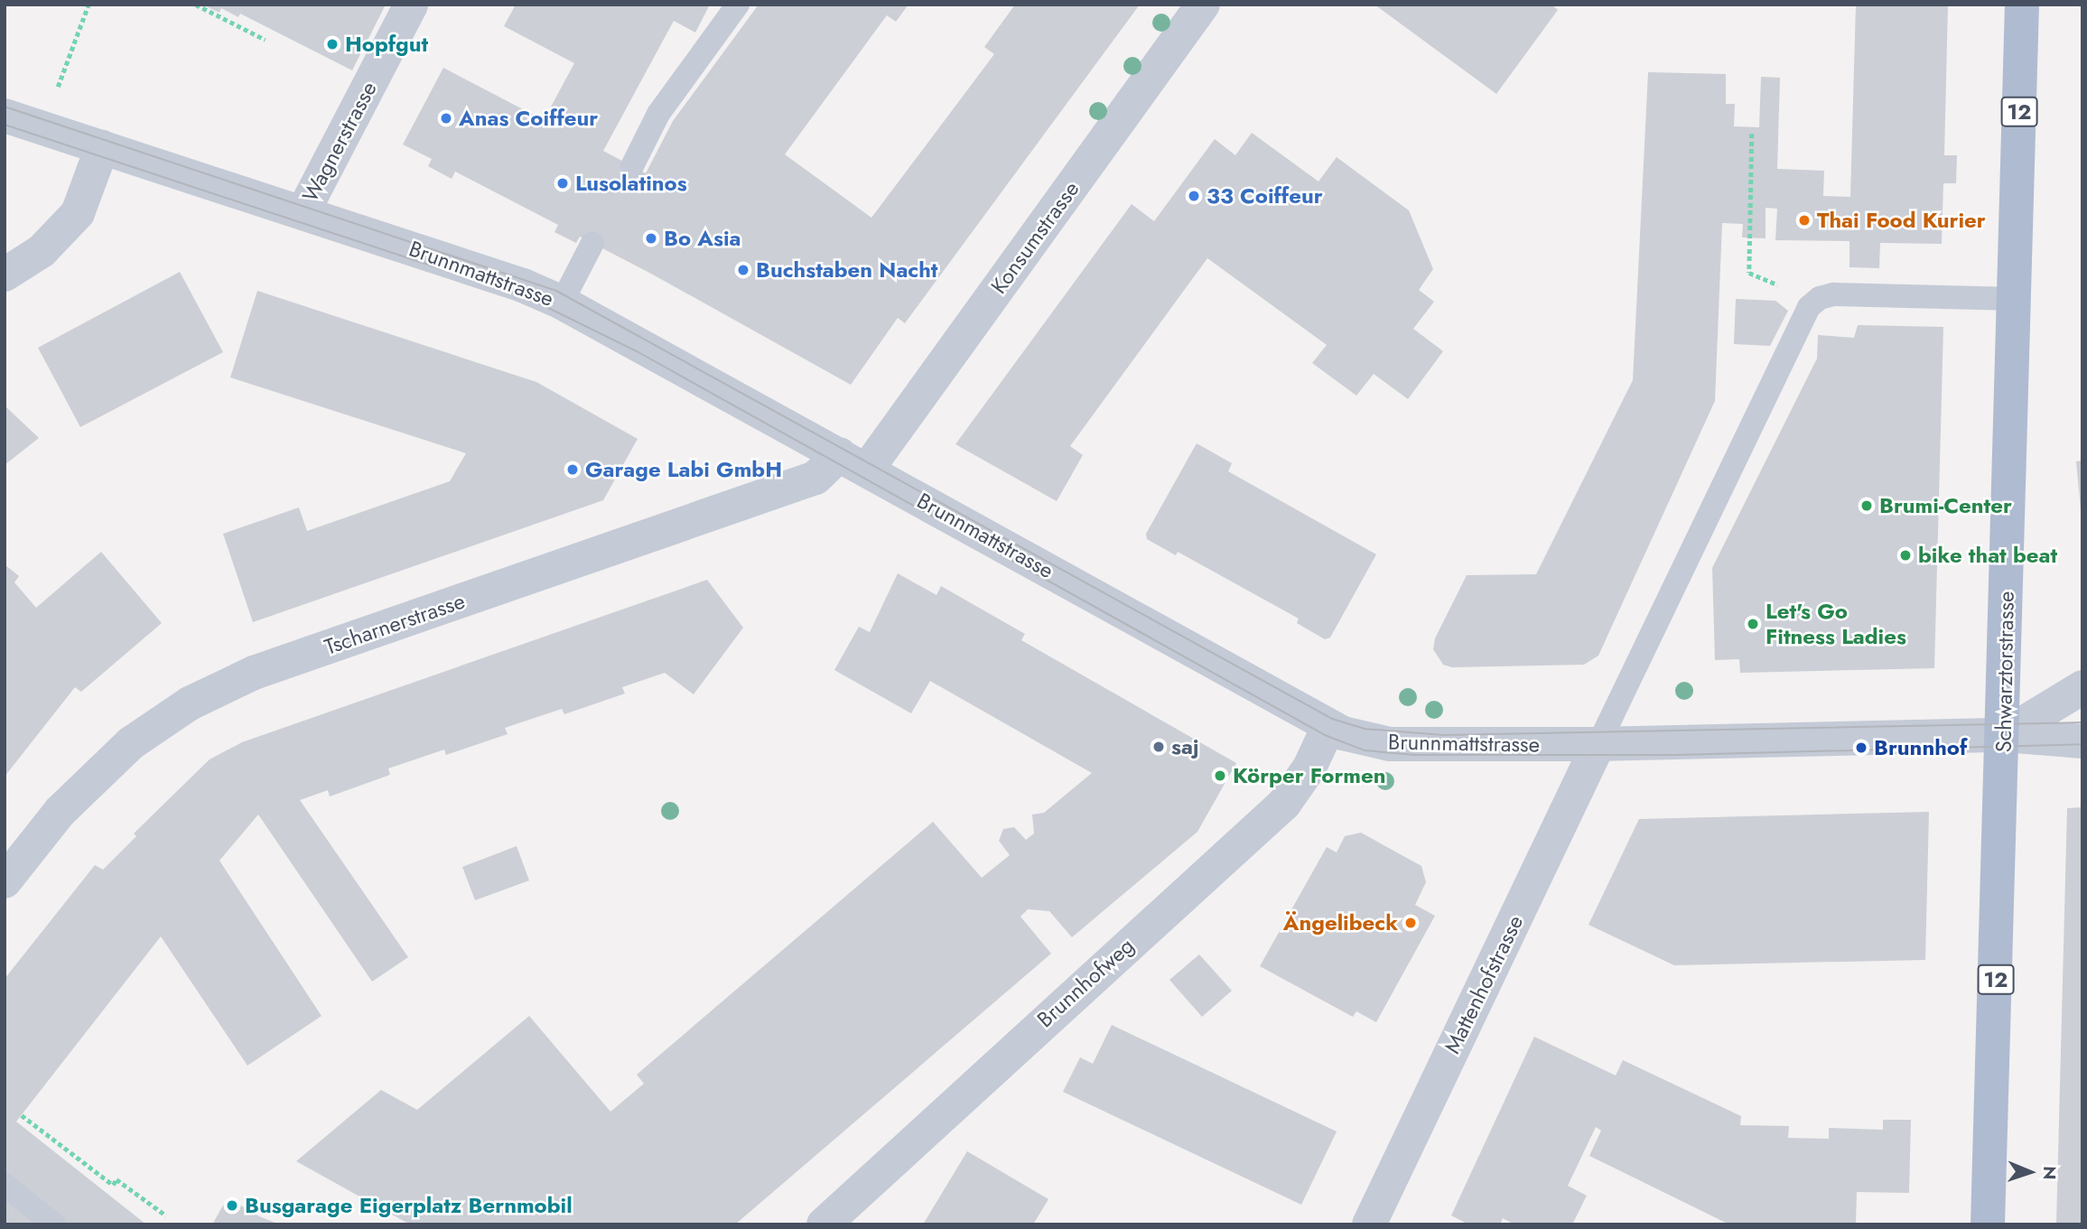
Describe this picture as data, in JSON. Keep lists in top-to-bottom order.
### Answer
{
  "streets": {
    "main road": ["12", "Schwarztorstrasse"],
    "street": [
      "Wagnerstrasse",
      "Konsumstrasse",
      "Brunnmattstrasse",
      "Tscharnerstrasse",
      "Brunnhofweg",
      "Mattenhofstrasse"
    ]
  },
  "crossings": [
    ["Wagnerstrasse", "Brunnmattstrasse"],
    ["Konsumstrasse", "Brunnmattstrasse"],
    ["Konsumstrasse", "Tscharnerstrasse"],
    ["Brunnmattstrasse", "Tscharnerstrasse"],
    ["Brunnmattstrasse", "Schwarztorstrasse"],
    ["Brunnmattstrasse", "Brunnhofweg"],
    ["Brunnmattstrasse", "Mattenhofstrasse"]
  ],
  "places": [
    "Hopfgut",
    "Anas Coiffeur",
    "Lusolatinos",
    "33 Coiffeur",
    "Thai Food Kurier",
    "Bo Asia",
    "Buchstaben Nacht",
    "Garage Labi GmbH",
    "Brumi-Center",
    "bike that beat",
    "Let's Go Fitness Ladies",
    "saj",
    "Brunnhof",
    "Körper Formen",
    "Ängelibeck",
    "Busgarage Eigerplatz Bernmobil"
  ],
  "north": "right"
}
